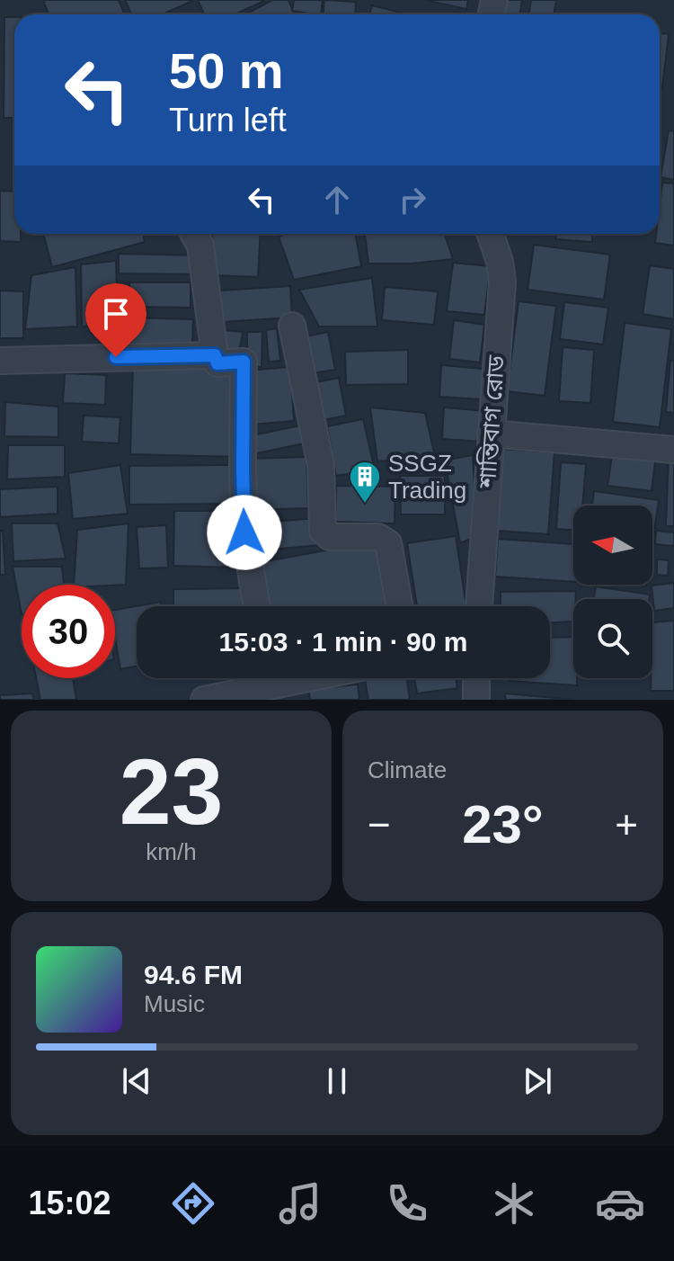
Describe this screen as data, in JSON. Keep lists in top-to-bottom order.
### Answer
{
  "streets": {
    "street": ["শান্তিবাগ রোড"]
  },
  "places": {
    "building": ["SSGZ Trading"]
  },
  "north": "left",
  "page": {
    "turn": ["50 m", "Turn left"],
    "limit": "30",
    "trip": "15:03 · 1 min · 90 m",
    "tile": [
      ["23", "km/h"],
      "Climate"
    ],
    "heat": ["−", "23°", "+"],
    "song": ["94.6 FM", "Music"],
    "tabs": "15:02"
  }
}
